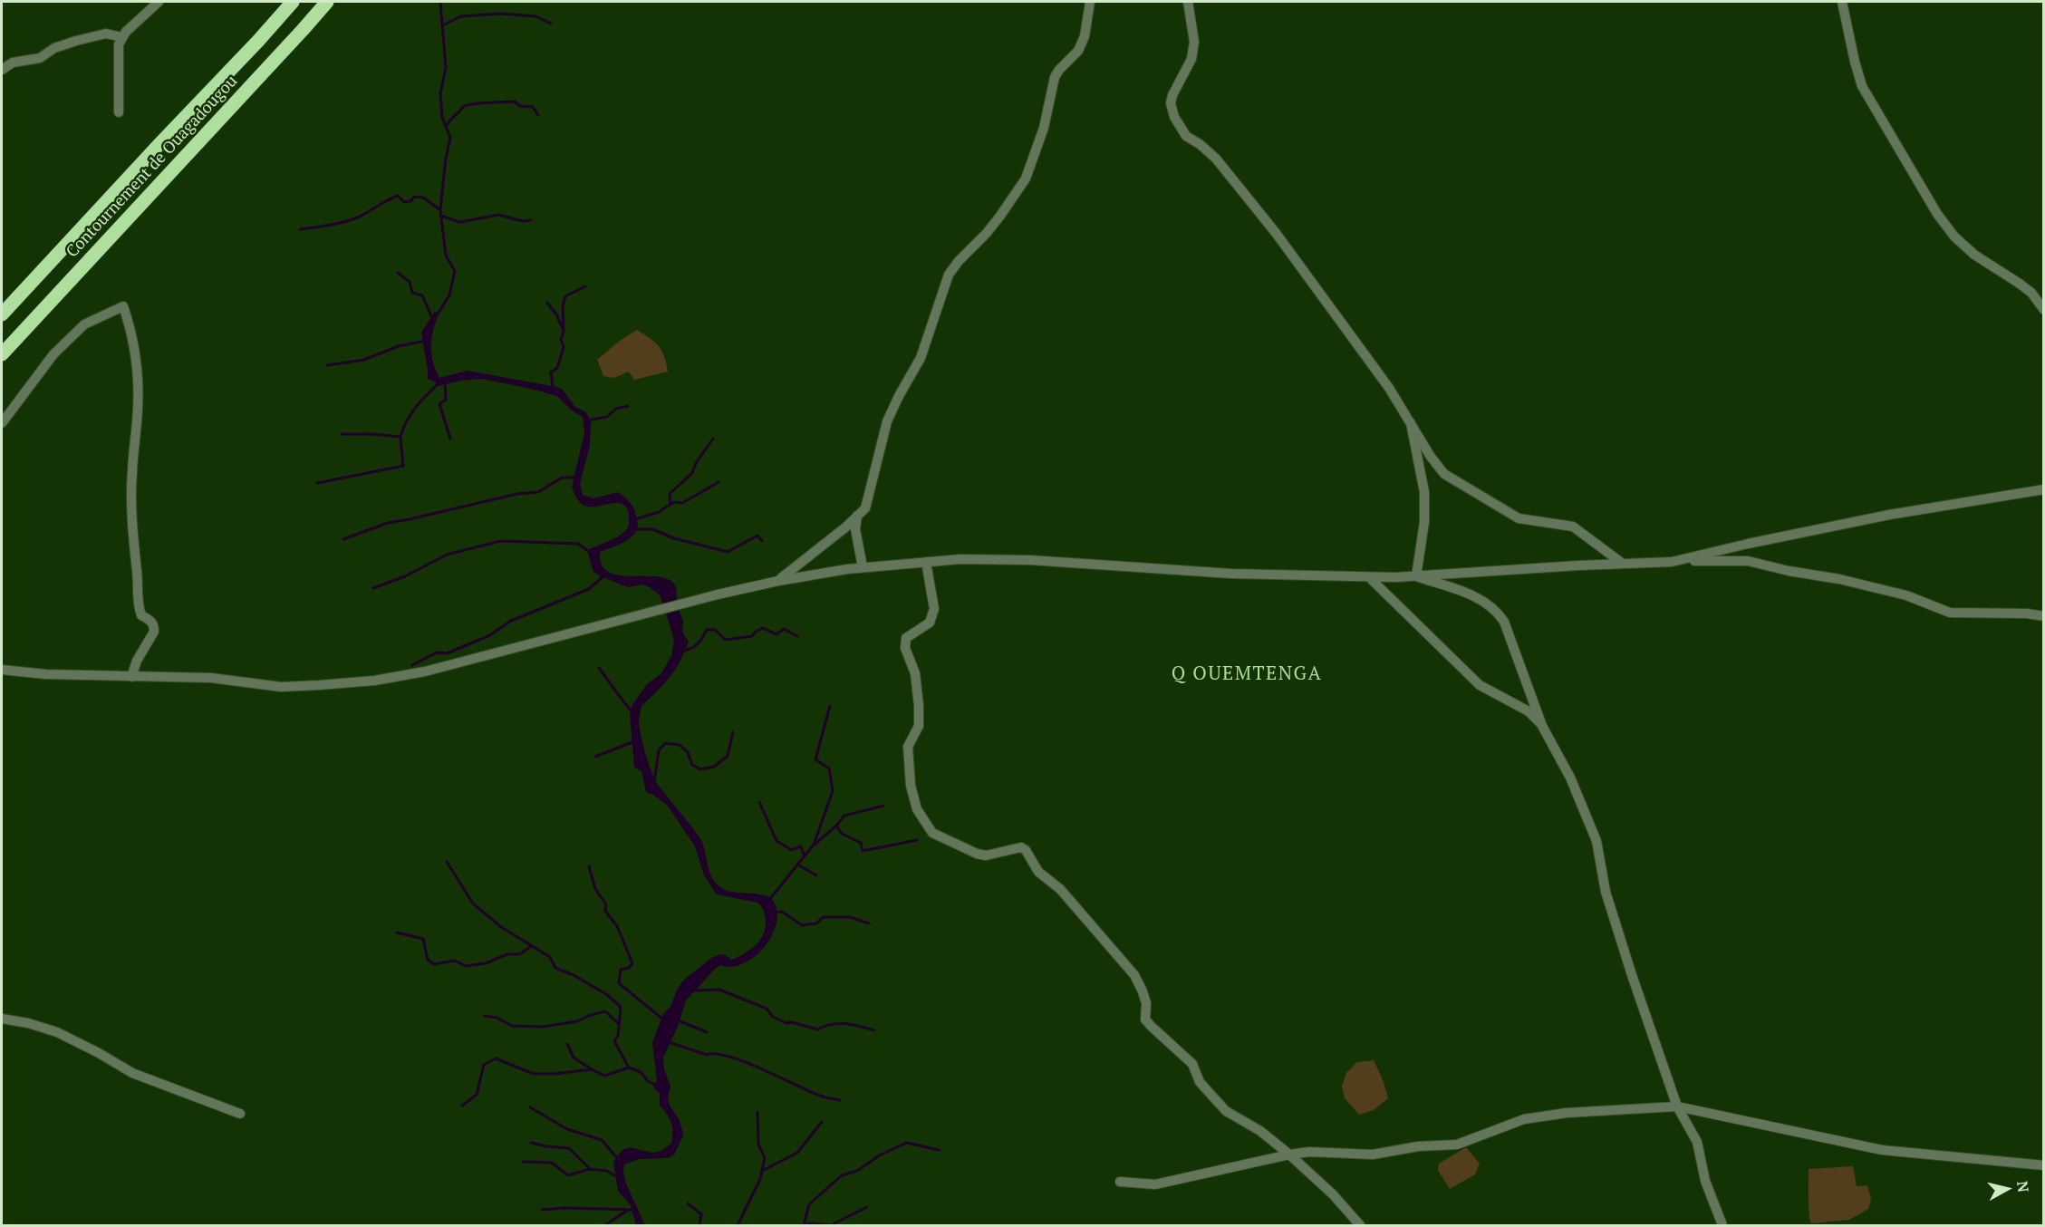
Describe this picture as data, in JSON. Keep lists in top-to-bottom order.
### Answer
{
  "streets": {
    "highway": ["Contournement de Ouagadougou"]
  },
  "districts": ["Q OUEMTENGA"],
  "north": "right"
}
